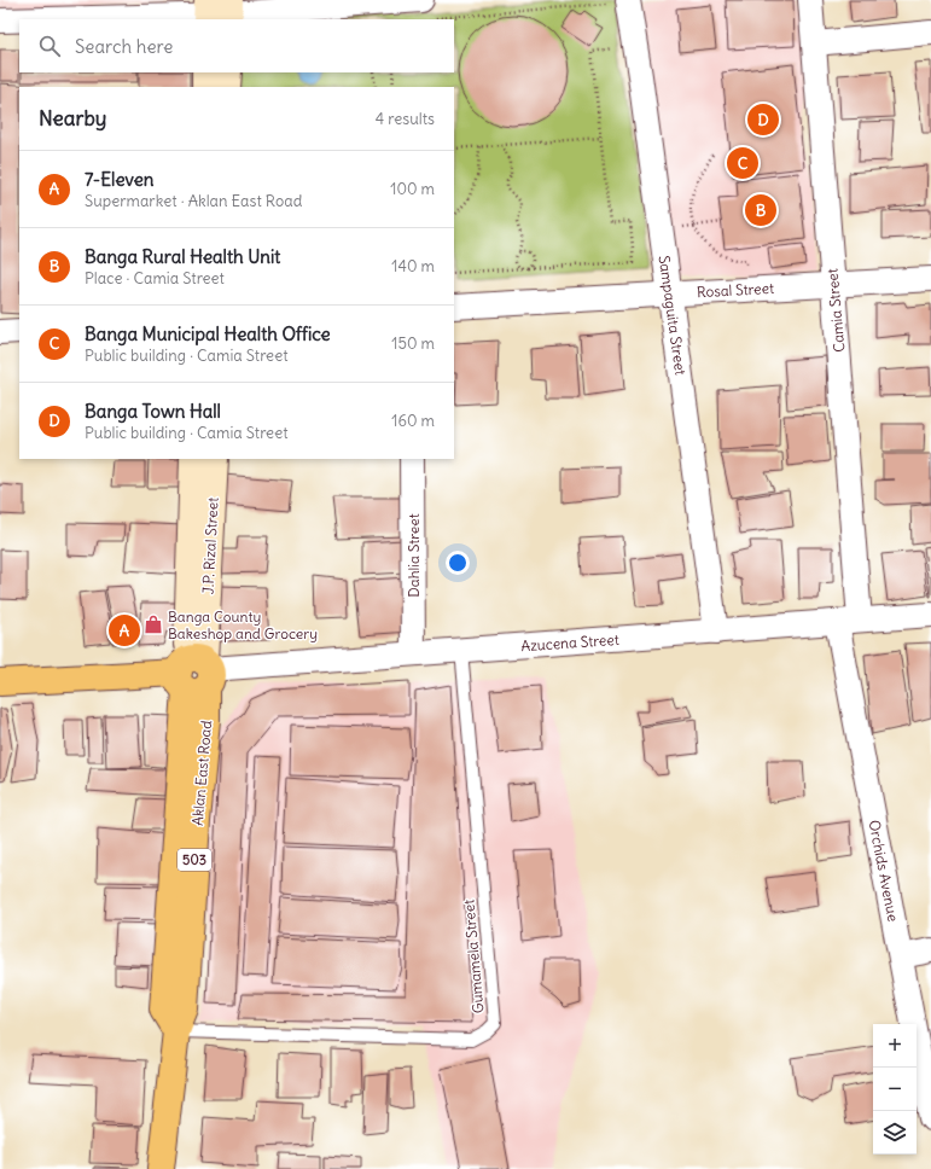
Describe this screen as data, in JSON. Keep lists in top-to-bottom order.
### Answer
{
  "streets": {
    "main road": ["J.P. Rizal Street", "Aklan East Road", "503"],
    "street": [
      "Rosal Street",
      "Camia Street",
      "Sampaguita Street",
      "Dahlia Street",
      "Azucena Street",
      "Orchids Avenue"
    ],
    "lane": ["Gumamela Street"]
  },
  "crossings": [
    ["Rosal Street", "Camia Street"],
    ["Rosal Street", "Sampaguita Street"],
    ["Camia Street", "Azucena Street"],
    ["Camia Street", "Orchids Avenue"],
    ["Sampaguita Street", "Azucena Street"],
    ["J.P. Rizal Street", "Azucena Street"],
    ["J.P. Rizal Street", "Aklan East Road"],
    ["Dahlia Street", "Azucena Street"],
    ["Azucena Street", "Aklan East Road"],
    ["Azucena Street", "Orchids Avenue"],
    ["Azucena Street", "Gumamela Street"],
    ["Aklan East Road", "Gumamela Street"]
  ],
  "places": {
    "shop": ["Banga County Bakeshop and Grocery"]
  },
  "page": {
    "search": "Search here",
    "heading": ["Nearby", "4 results"],
    "pins": [
      "D",
      "C",
      "B",
      "A"
    ],
    "list": [
      {
        "mark": "A",
        "name": "7-Eleven",
        "note": "Supermarket · Aklan East Road",
        "value": "100 m"
      },
      {
        "mark": "B",
        "name": "Banga Rural Health Unit",
        "note": "Place · Camia Street",
        "value": "140 m"
      },
      {
        "mark": "C",
        "name": "Banga Municipal Health Office",
        "note": "Public building · Camia Street",
        "value": "150 m"
      },
      {
        "mark": "D",
        "name": "Banga Town Hall",
        "note": "Public building · Camia Street",
        "value": "160 m"
      }
    ],
    "map_buttons": ["+", "−"]
  }
}
